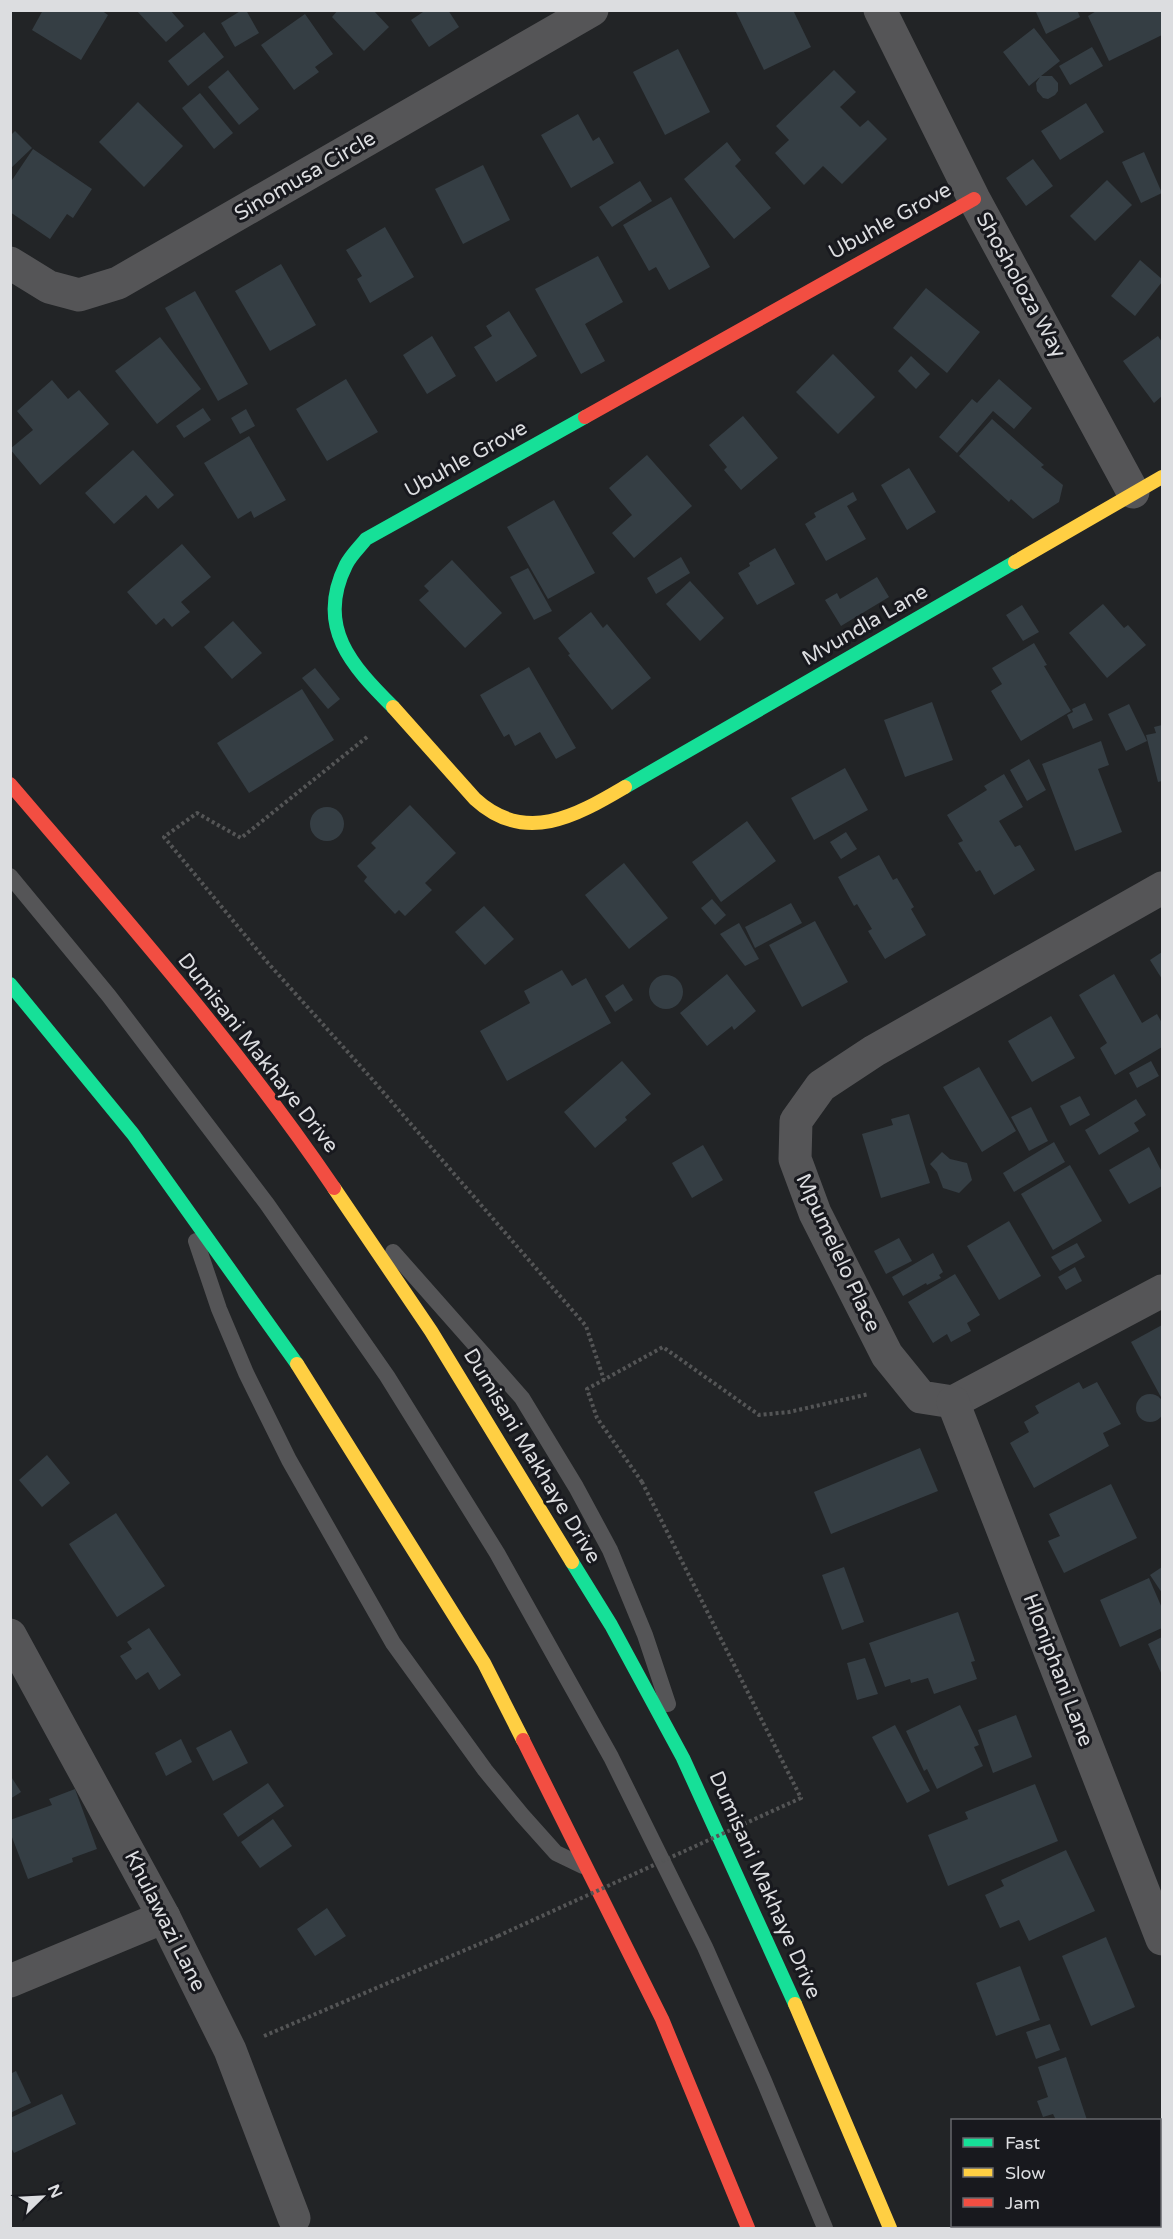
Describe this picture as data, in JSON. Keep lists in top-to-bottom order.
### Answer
{
  "streets": {
    "main road": ["Ubuhle Grove", "Mvundla Lane", "Dumisani Makhaye Drive"],
    "street": [
      "Sinomusa Circle",
      "Shosholoza Way",
      "Mpumelelo Place",
      "Hloniphani Lane",
      "Khulawazi Lane"
    ]
  },
  "crossings": [
    ["Ubuhle Grove", "Shosholoza Way"],
    ["Ubuhle Grove", "Mvundla Lane"],
    ["Shosholoza Way", "Mvundla Lane"],
    ["Mpumelelo Place", "Hloniphani Lane"]
  ],
  "legend": ["Fast", "Slow", "Jam"],
  "north": "top right"
}
